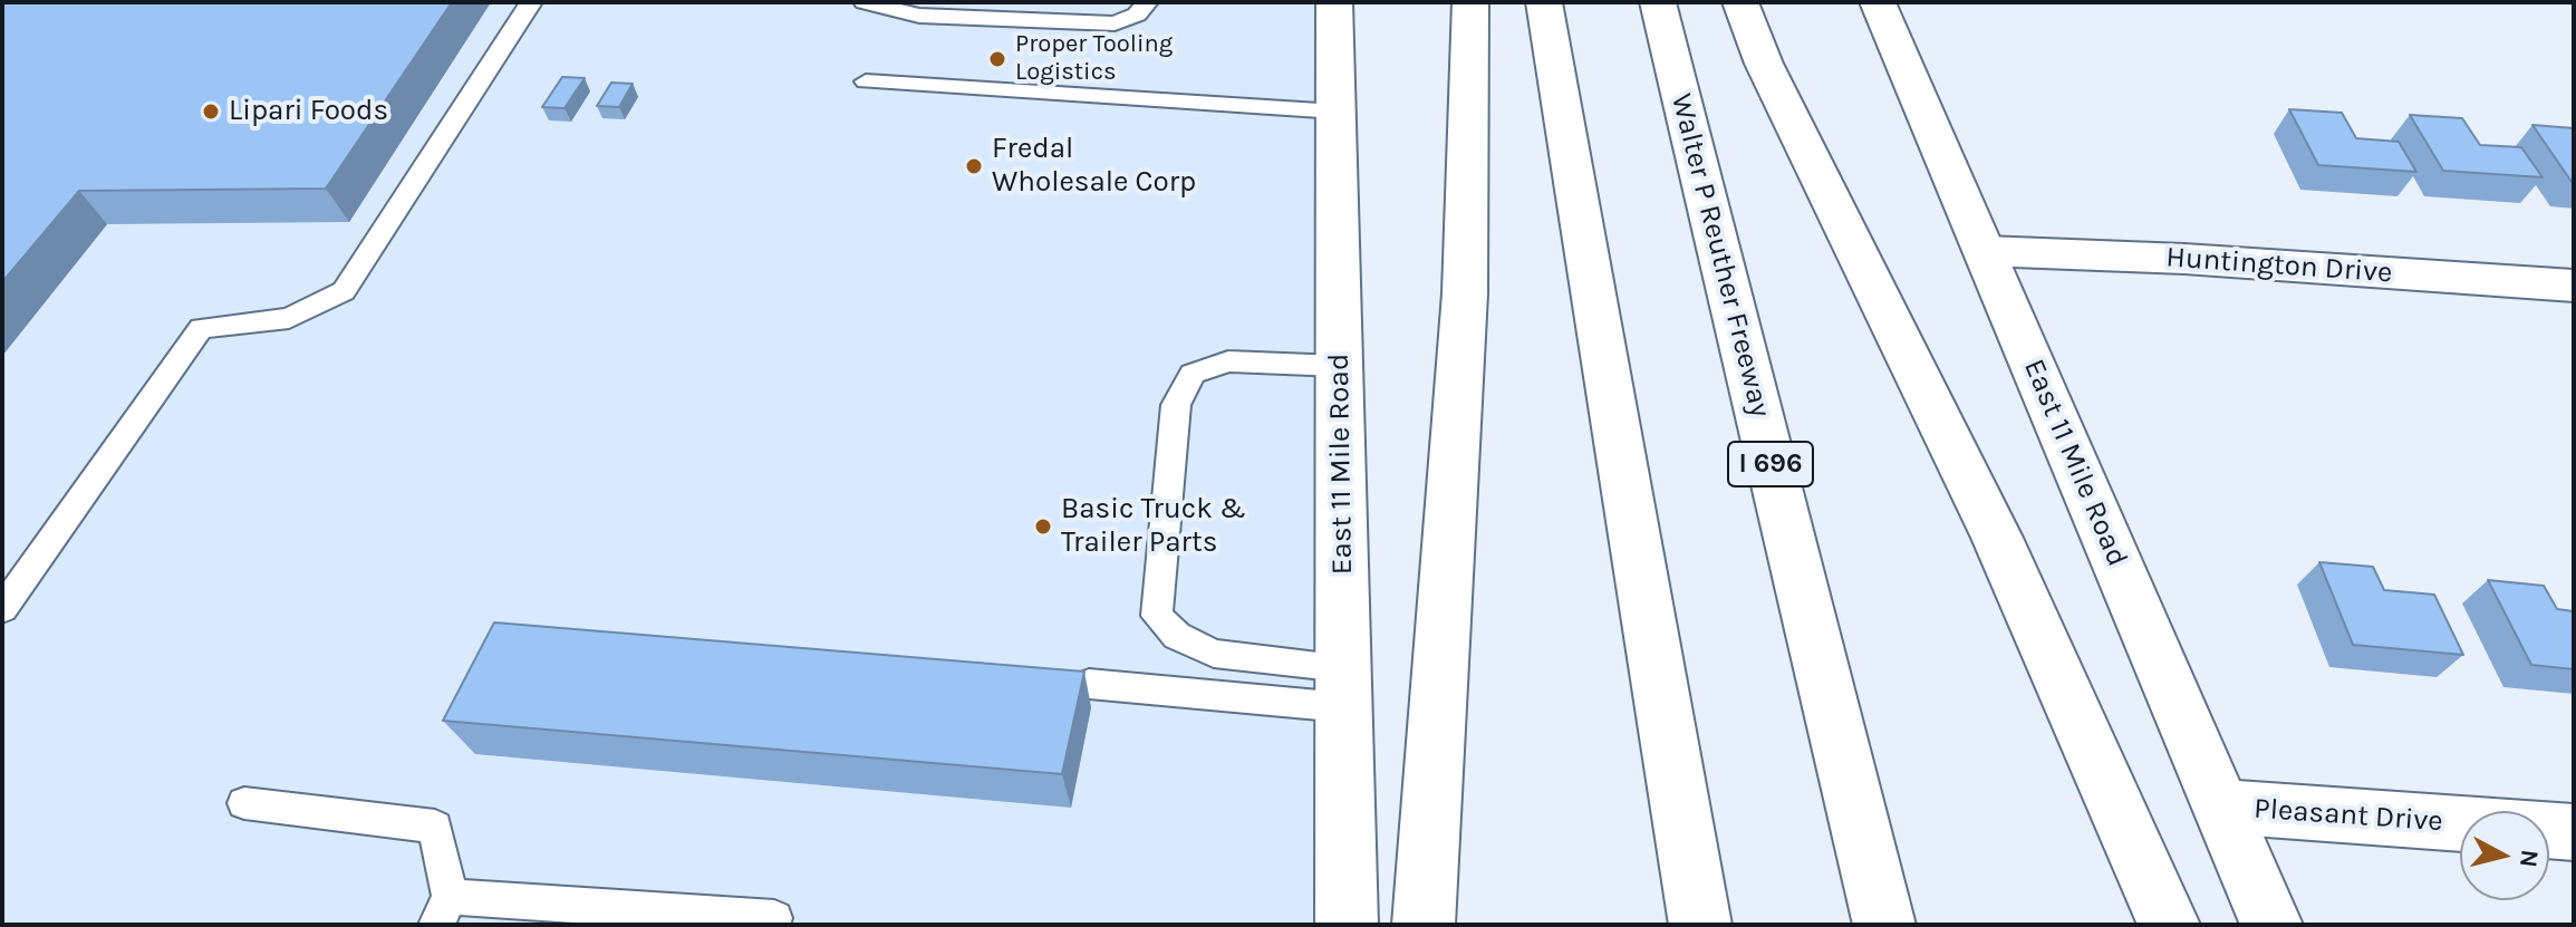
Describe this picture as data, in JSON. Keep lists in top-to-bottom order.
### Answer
{
  "streets": {
    "main road": [
      "Walter P Reuther Freeway",
      "Huntington Drive",
      "East 11 Mile Road",
      "I 696",
      "Pleasant Drive"
    ]
  },
  "crossings": [
    ["Huntington Drive", "East 11 Mile Road"],
    ["East 11 Mile Road", "Pleasant Drive"]
  ],
  "places": [
    "Proper Tooling Logistics",
    "Lipari Foods",
    "Fredal Wholesale Corp",
    "Basic Truck & Trailer Parts"
  ],
  "north": "right"
}
